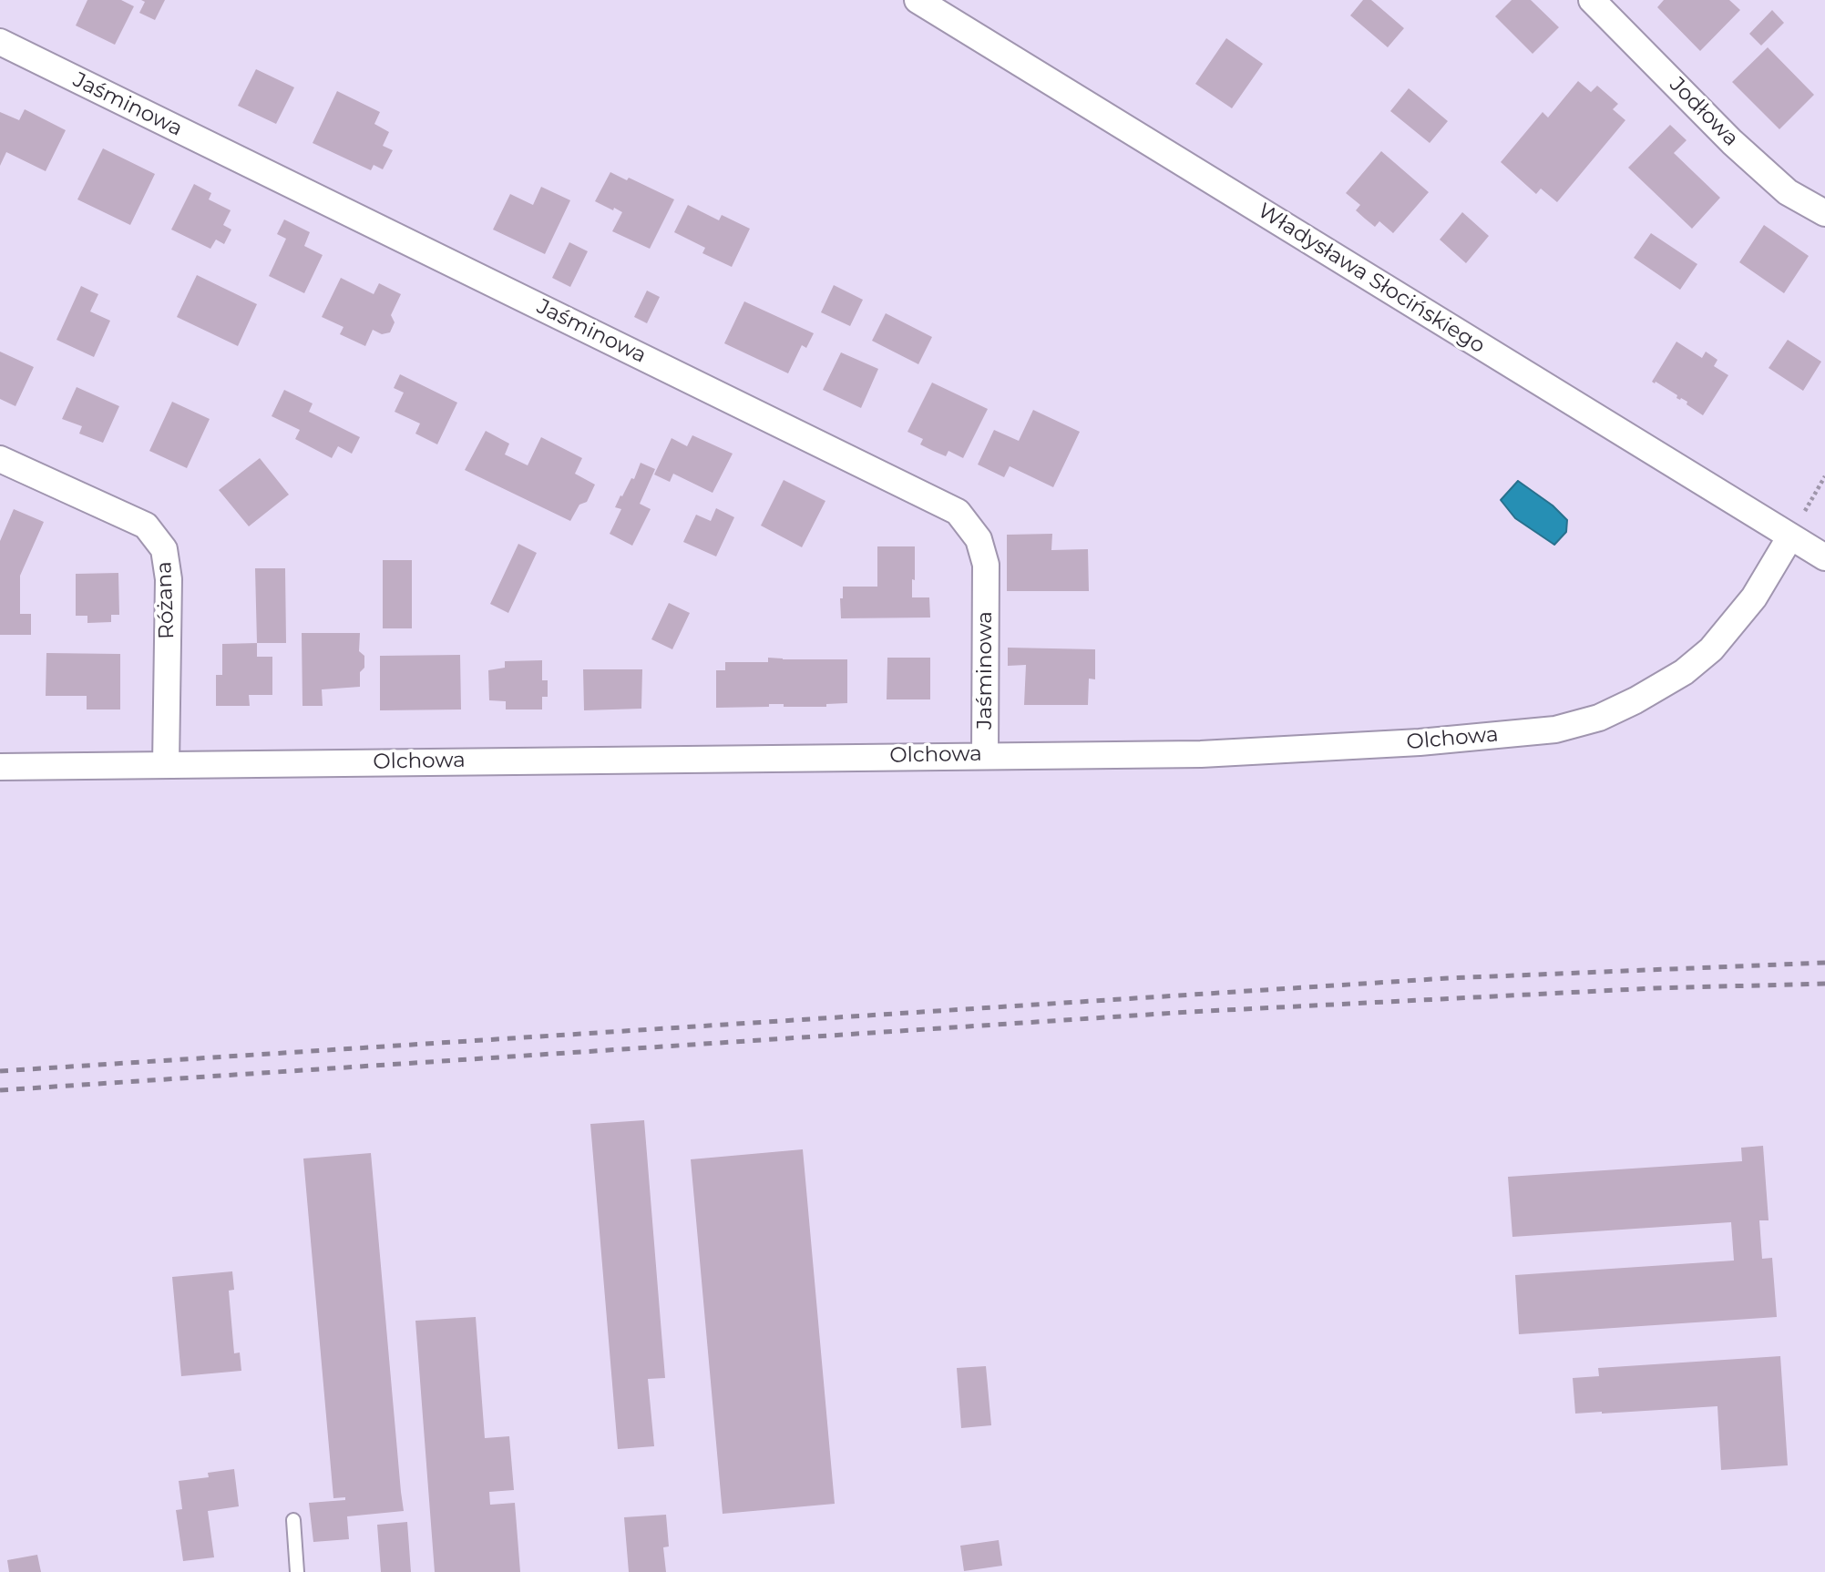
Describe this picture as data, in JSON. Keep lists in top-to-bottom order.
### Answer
{
  "streets": {
    "street": [
      "Jaśminowa",
      "Jodłowa",
      "Władysława Słocińskiego",
      "Różana",
      "Olchowa"
    ]
  },
  "crossings": [
    ["Jaśminowa", "Olchowa"],
    ["Władysława Słocińskiego", "Olchowa"],
    ["Różana", "Olchowa"]
  ]
}
